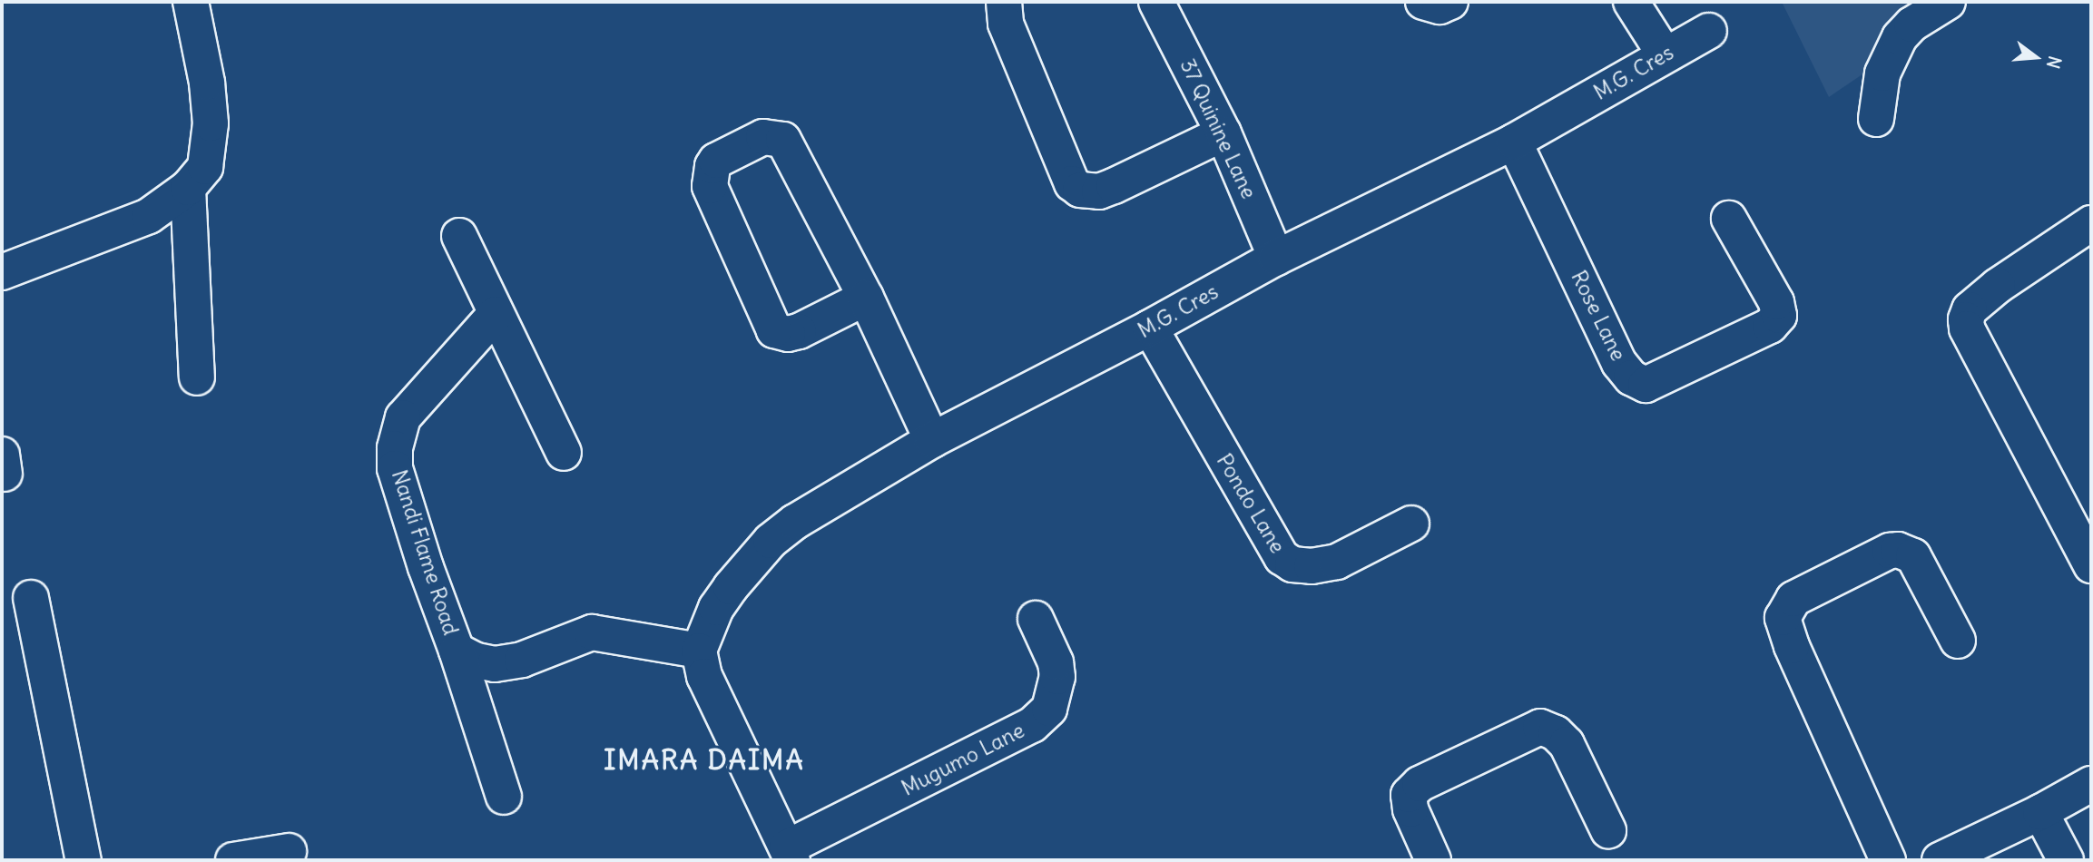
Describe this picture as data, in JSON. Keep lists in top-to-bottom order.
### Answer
{
  "streets": {
    "street": [
      "M.G. Cres",
      "37 Quinine Lane",
      "Rose Lane",
      "Pondo Lane",
      "Nandi Flame Road",
      "Mugumo Lane"
    ]
  },
  "crossings": [
    ["M.G. Cres", "37 Quinine Lane"],
    ["M.G. Cres", "Rose Lane"],
    ["M.G. Cres", "Pondo Lane"],
    ["M.G. Cres", "Nandi Flame Road"]
  ],
  "districts": ["IMARA DAIMA"],
  "north": "right"
}
